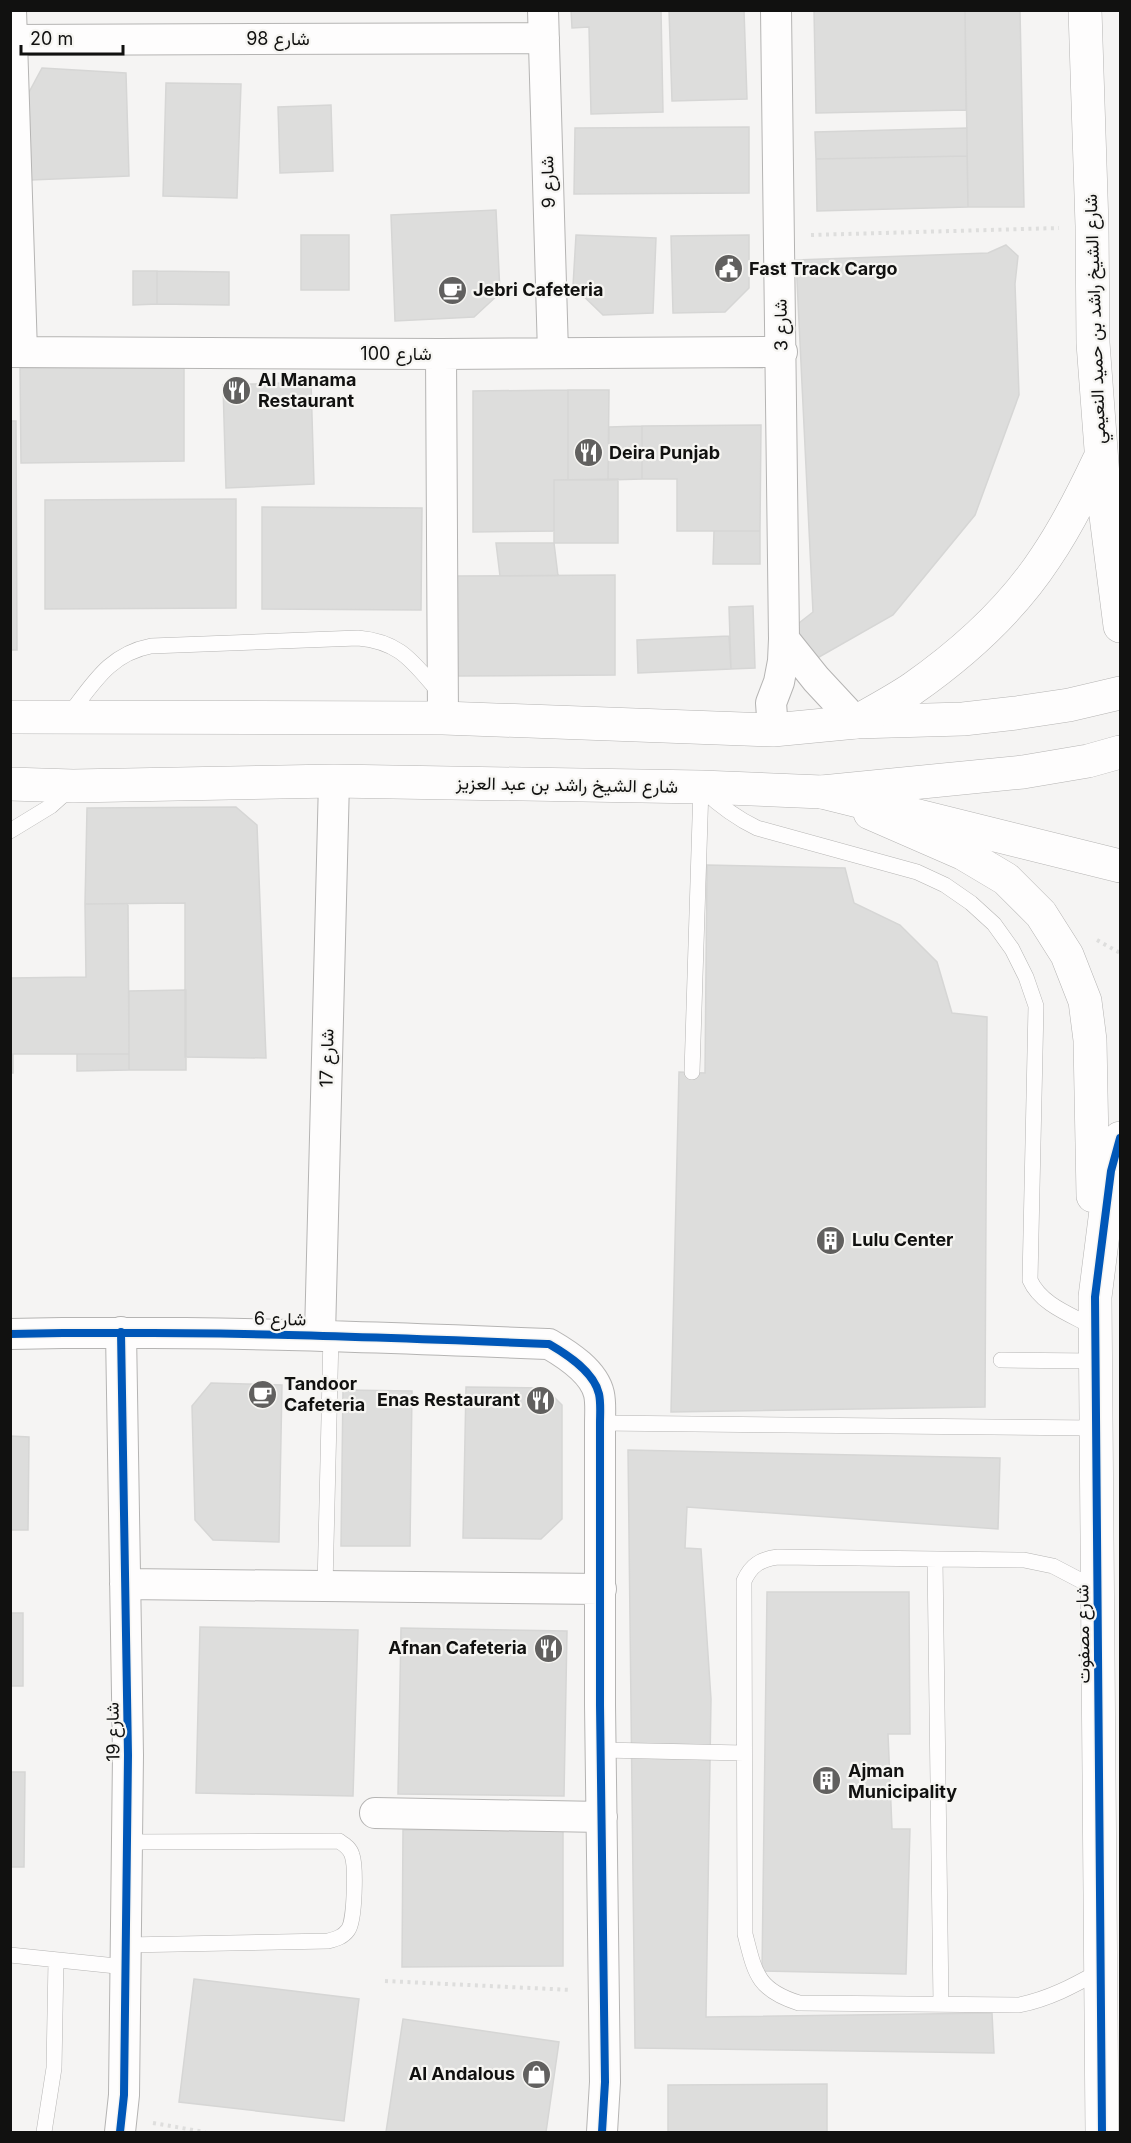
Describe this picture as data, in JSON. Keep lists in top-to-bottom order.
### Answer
{
  "streets": {
    "main road": ["شارع الشيخ راشد بن حميد النعيمي", "شارع الشيخ راشد بن عبد العزيز", "شارع مصفوت"],
    "street": [
      "شارع 98",
      "شارع 9",
      "شارع 3",
      "شارع 100",
      "شارع 17",
      "شارع 6",
      "شارع 19"
    ]
  },
  "crossings": [
    ["شارع 98", "شارع 9"],
    ["شارع 9", "شارع 100"],
    ["شارع 3", "شارع 100"],
    ["شارع الشيخ راشد بن عبد العزيز", "شارع 17"],
    ["شارع 17", "شارع 6"],
    ["شارع 6", "شارع 19"]
  ],
  "places": {
    "public building": ["Fast Track Cargo"],
    "cafe": ["Jebri Cafeteria", "Tandoor Cafeteria"],
    "restaurant": [
      "Al Manama Restaurant",
      "Deira Punjab",
      "Enas Restaurant",
      "Afnan Cafeteria"
    ],
    "building": ["Lulu Center", "Ajman Municipality"],
    "shop": ["Al Andalous"]
  },
  "scale_bar": "20 m"
}
